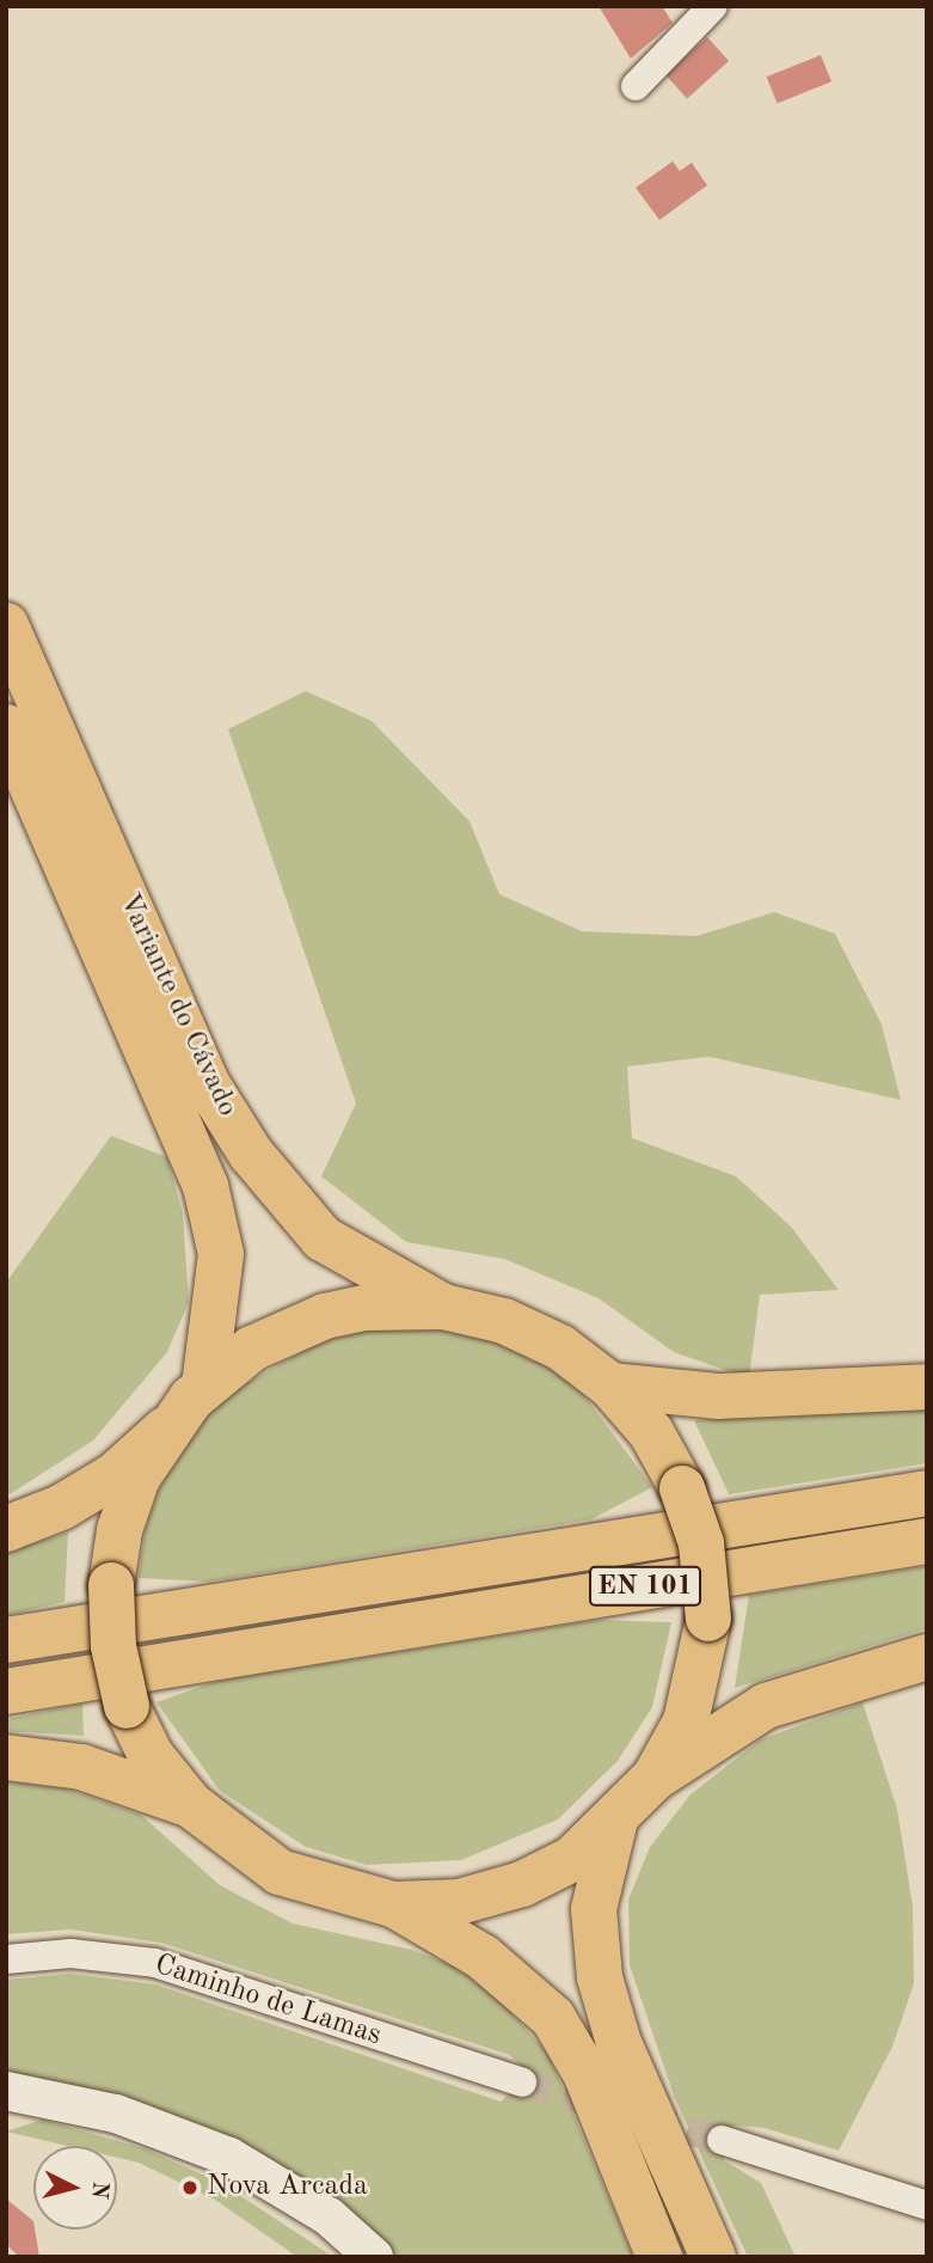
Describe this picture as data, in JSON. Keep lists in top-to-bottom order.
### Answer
{
  "streets": {
    "main road": ["Variante do Cávado", "EN 101"],
    "street": ["Caminho de Lamas"]
  },
  "places": ["Nova Arcada"],
  "north": "right"
}
